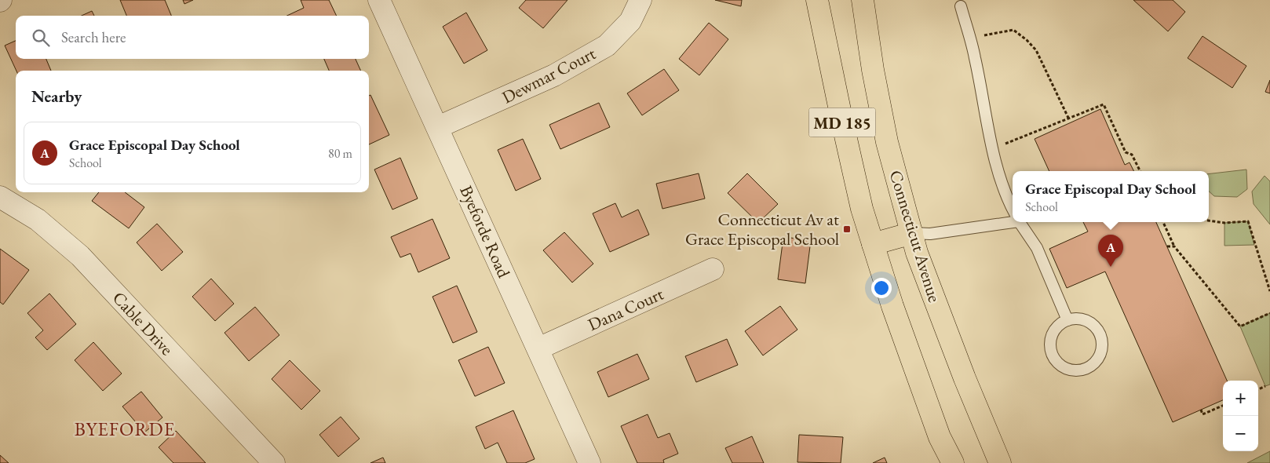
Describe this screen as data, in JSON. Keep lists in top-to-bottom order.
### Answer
{
  "streets": {
    "main road": ["MD 185", "Connecticut Avenue"],
    "street": [
      "Dewmar Court",
      "Byeforde Road",
      "Dana Court",
      "Cable Drive"
    ]
  },
  "crossings": [
    ["Dewmar Court", "Byeforde Road"],
    ["Byeforde Road", "Dana Court"]
  ],
  "districts": ["BYEFORDE"],
  "places": {
    "transit": ["Connecticut Av at Grace Episcopal School"]
  },
  "page": {
    "search": "Search here",
    "heading": "Nearby",
    "list": [
      {
        "mark": "A",
        "name": "Grace Episcopal Day School",
        "note": "School",
        "value": "80 m"
      }
    ],
    "popup": ["Grace Episcopal Day School", "School"],
    "pins": "A",
    "map_buttons": ["+", "−"]
  }
}
